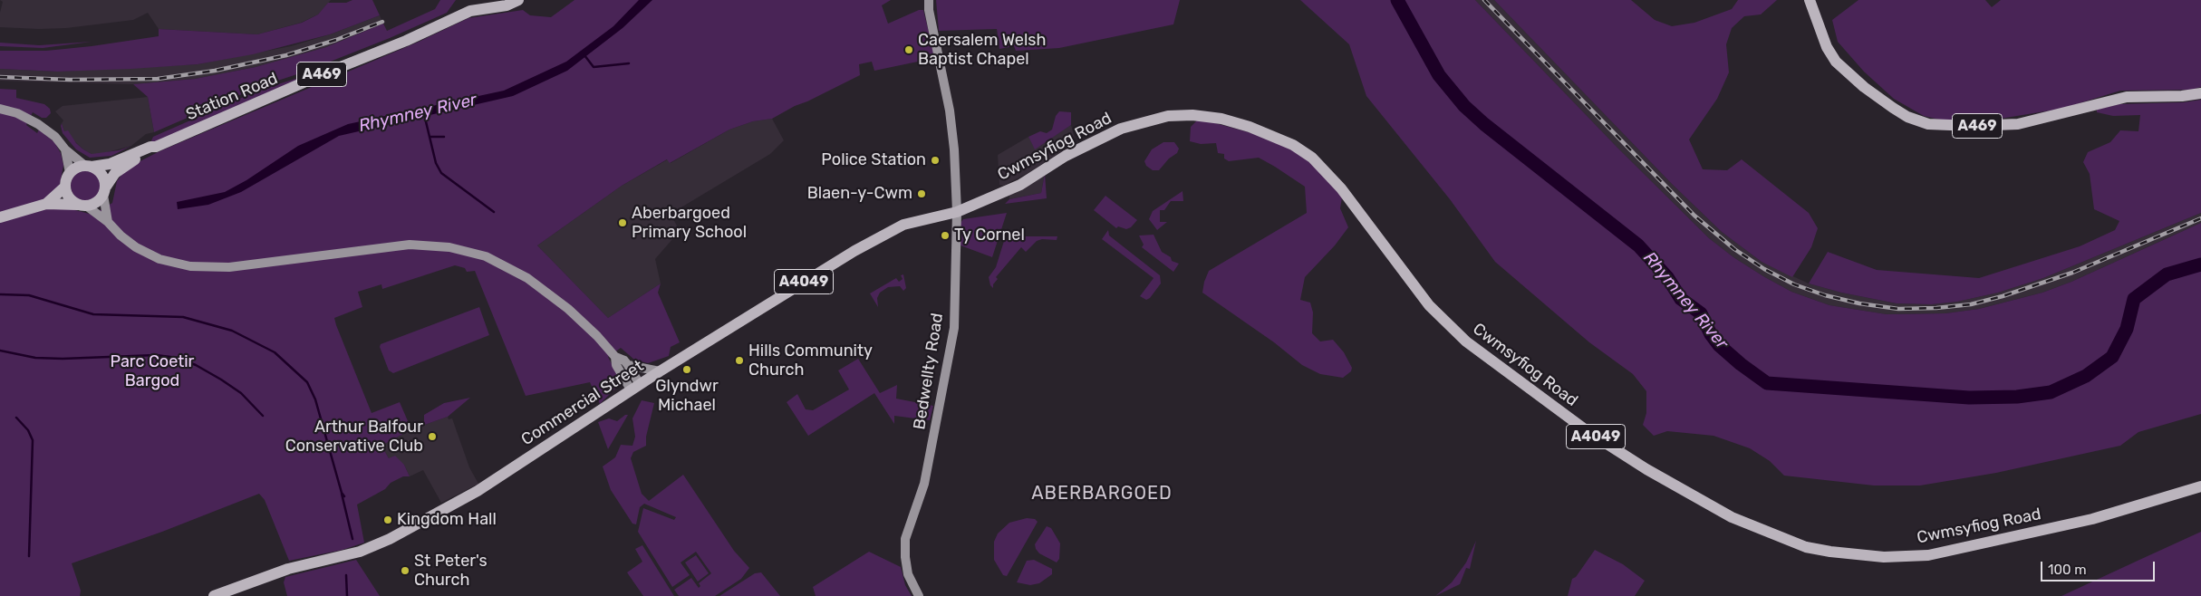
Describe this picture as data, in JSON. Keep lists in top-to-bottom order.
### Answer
{
  "streets": {
    "main road": [
      "A469",
      "Station Road",
      "Cwmsyfiog Road",
      "A4049",
      "Commercial Street"
    ],
    "street": ["Bedwellty Road"]
  },
  "crossings": [
    ["A469", "Station Road"],
    ["Cwmsyfiog Road", "Bedwellty Road"],
    ["Cwmsyfiog Road", "Commercial Street"],
    ["Bedwellty Road", "Commercial Street"]
  ],
  "districts": ["ABERBARGOED"],
  "water": ["Rhymney River"],
  "parks": ["Parc Coetir Bargod"],
  "places": [
    "Caersalem Welsh Baptist Chapel",
    "Police Station",
    "Blaen-y-Cwm",
    "Aberbargoed Primary School",
    "Ty Cornel",
    "Hills Community Church",
    "Glyndwr Michael",
    "Arthur Balfour Conservative Club",
    "Kingdom Hall",
    "St Peter's Church"
  ],
  "scale_bar": "100 m"
}
